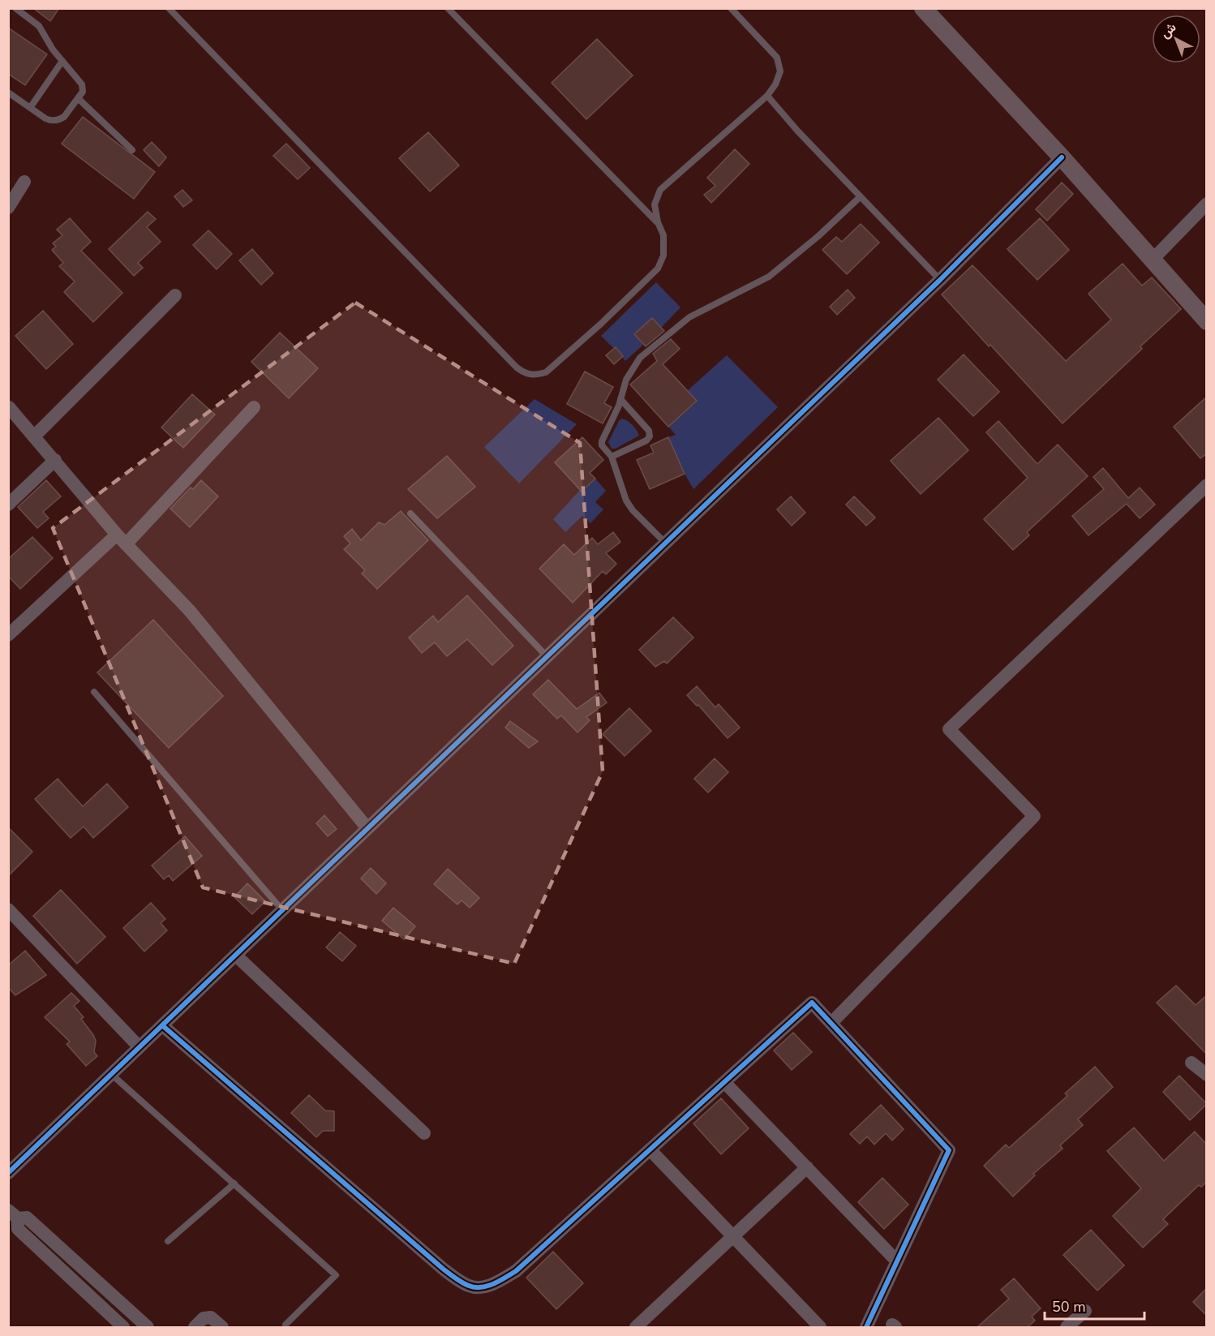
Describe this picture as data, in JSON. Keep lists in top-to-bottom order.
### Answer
{
  "scale_bar": "50 m",
  "north": "top left"
}
